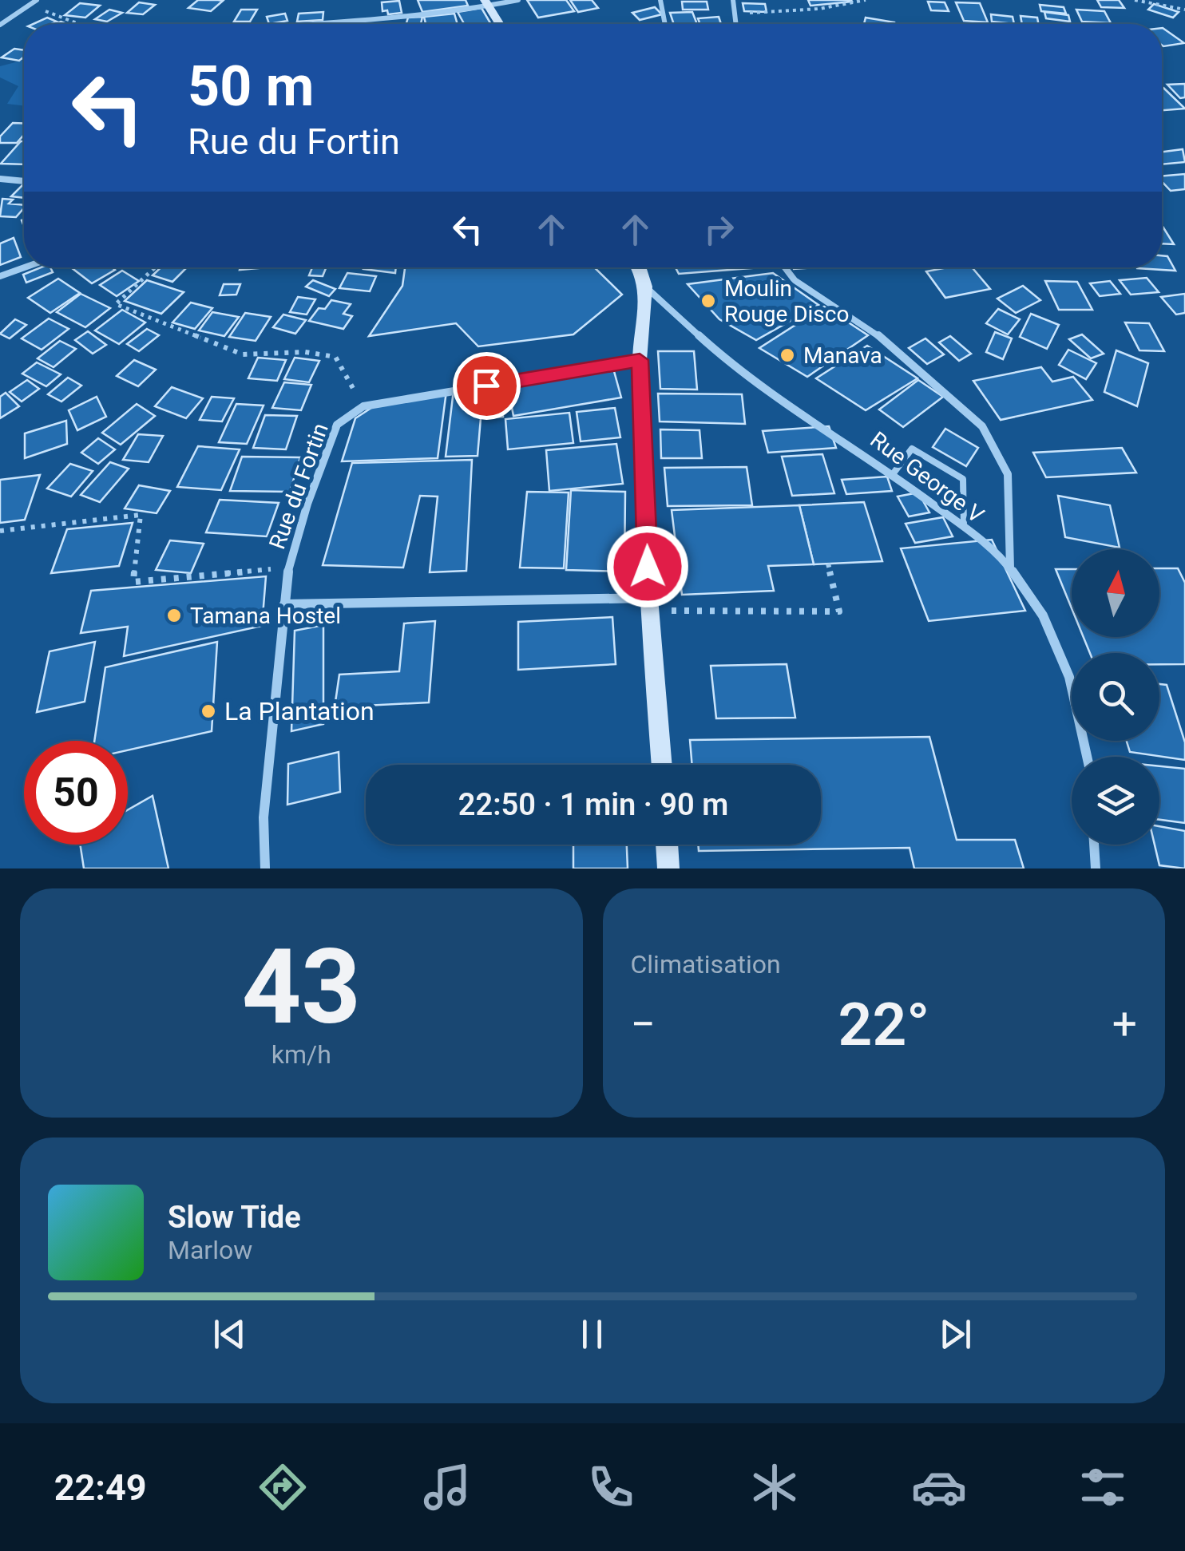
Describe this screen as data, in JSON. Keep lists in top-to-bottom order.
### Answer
{
  "streets": {
    "street": ["Rue George V", "Rue du Fortin"]
  },
  "places": [
    "Moulin Rouge Disco",
    "Manava",
    "Tamana Hostel",
    "La Plantation"
  ],
  "north": "top",
  "page": {
    "turn": ["50 m", "Rue du Fortin"],
    "limit": "50",
    "trip": "22:50 · 1 min · 90 m",
    "tile": [
      ["43", "km/h"],
      "Climatisation"
    ],
    "heat": ["−", "22°", "+"],
    "song": ["Slow Tide", "Marlow"],
    "tabs": "22:49"
  }
}
